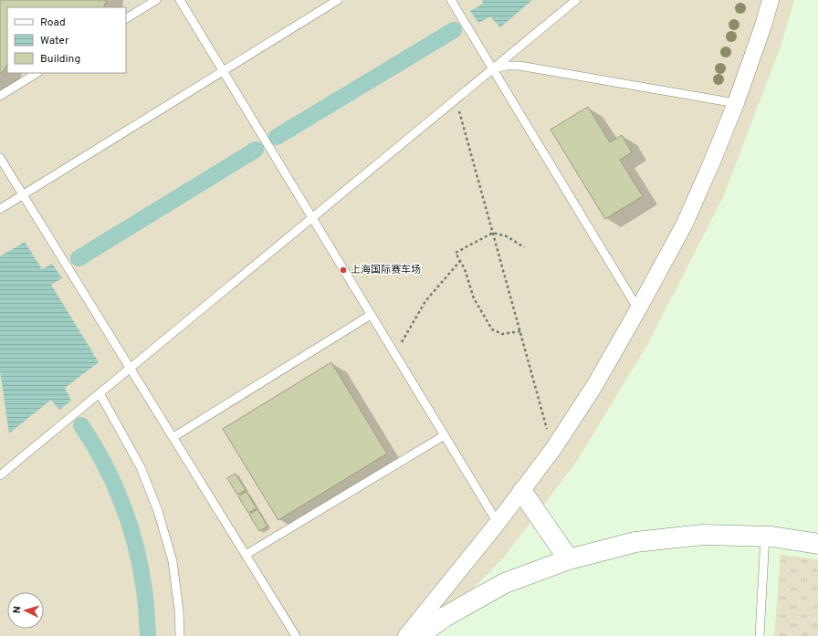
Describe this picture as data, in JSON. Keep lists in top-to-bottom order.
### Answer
{
  "places": ["上海国际赛车场"],
  "legend": ["Road", "Water", "Building"],
  "north": "left"
}
